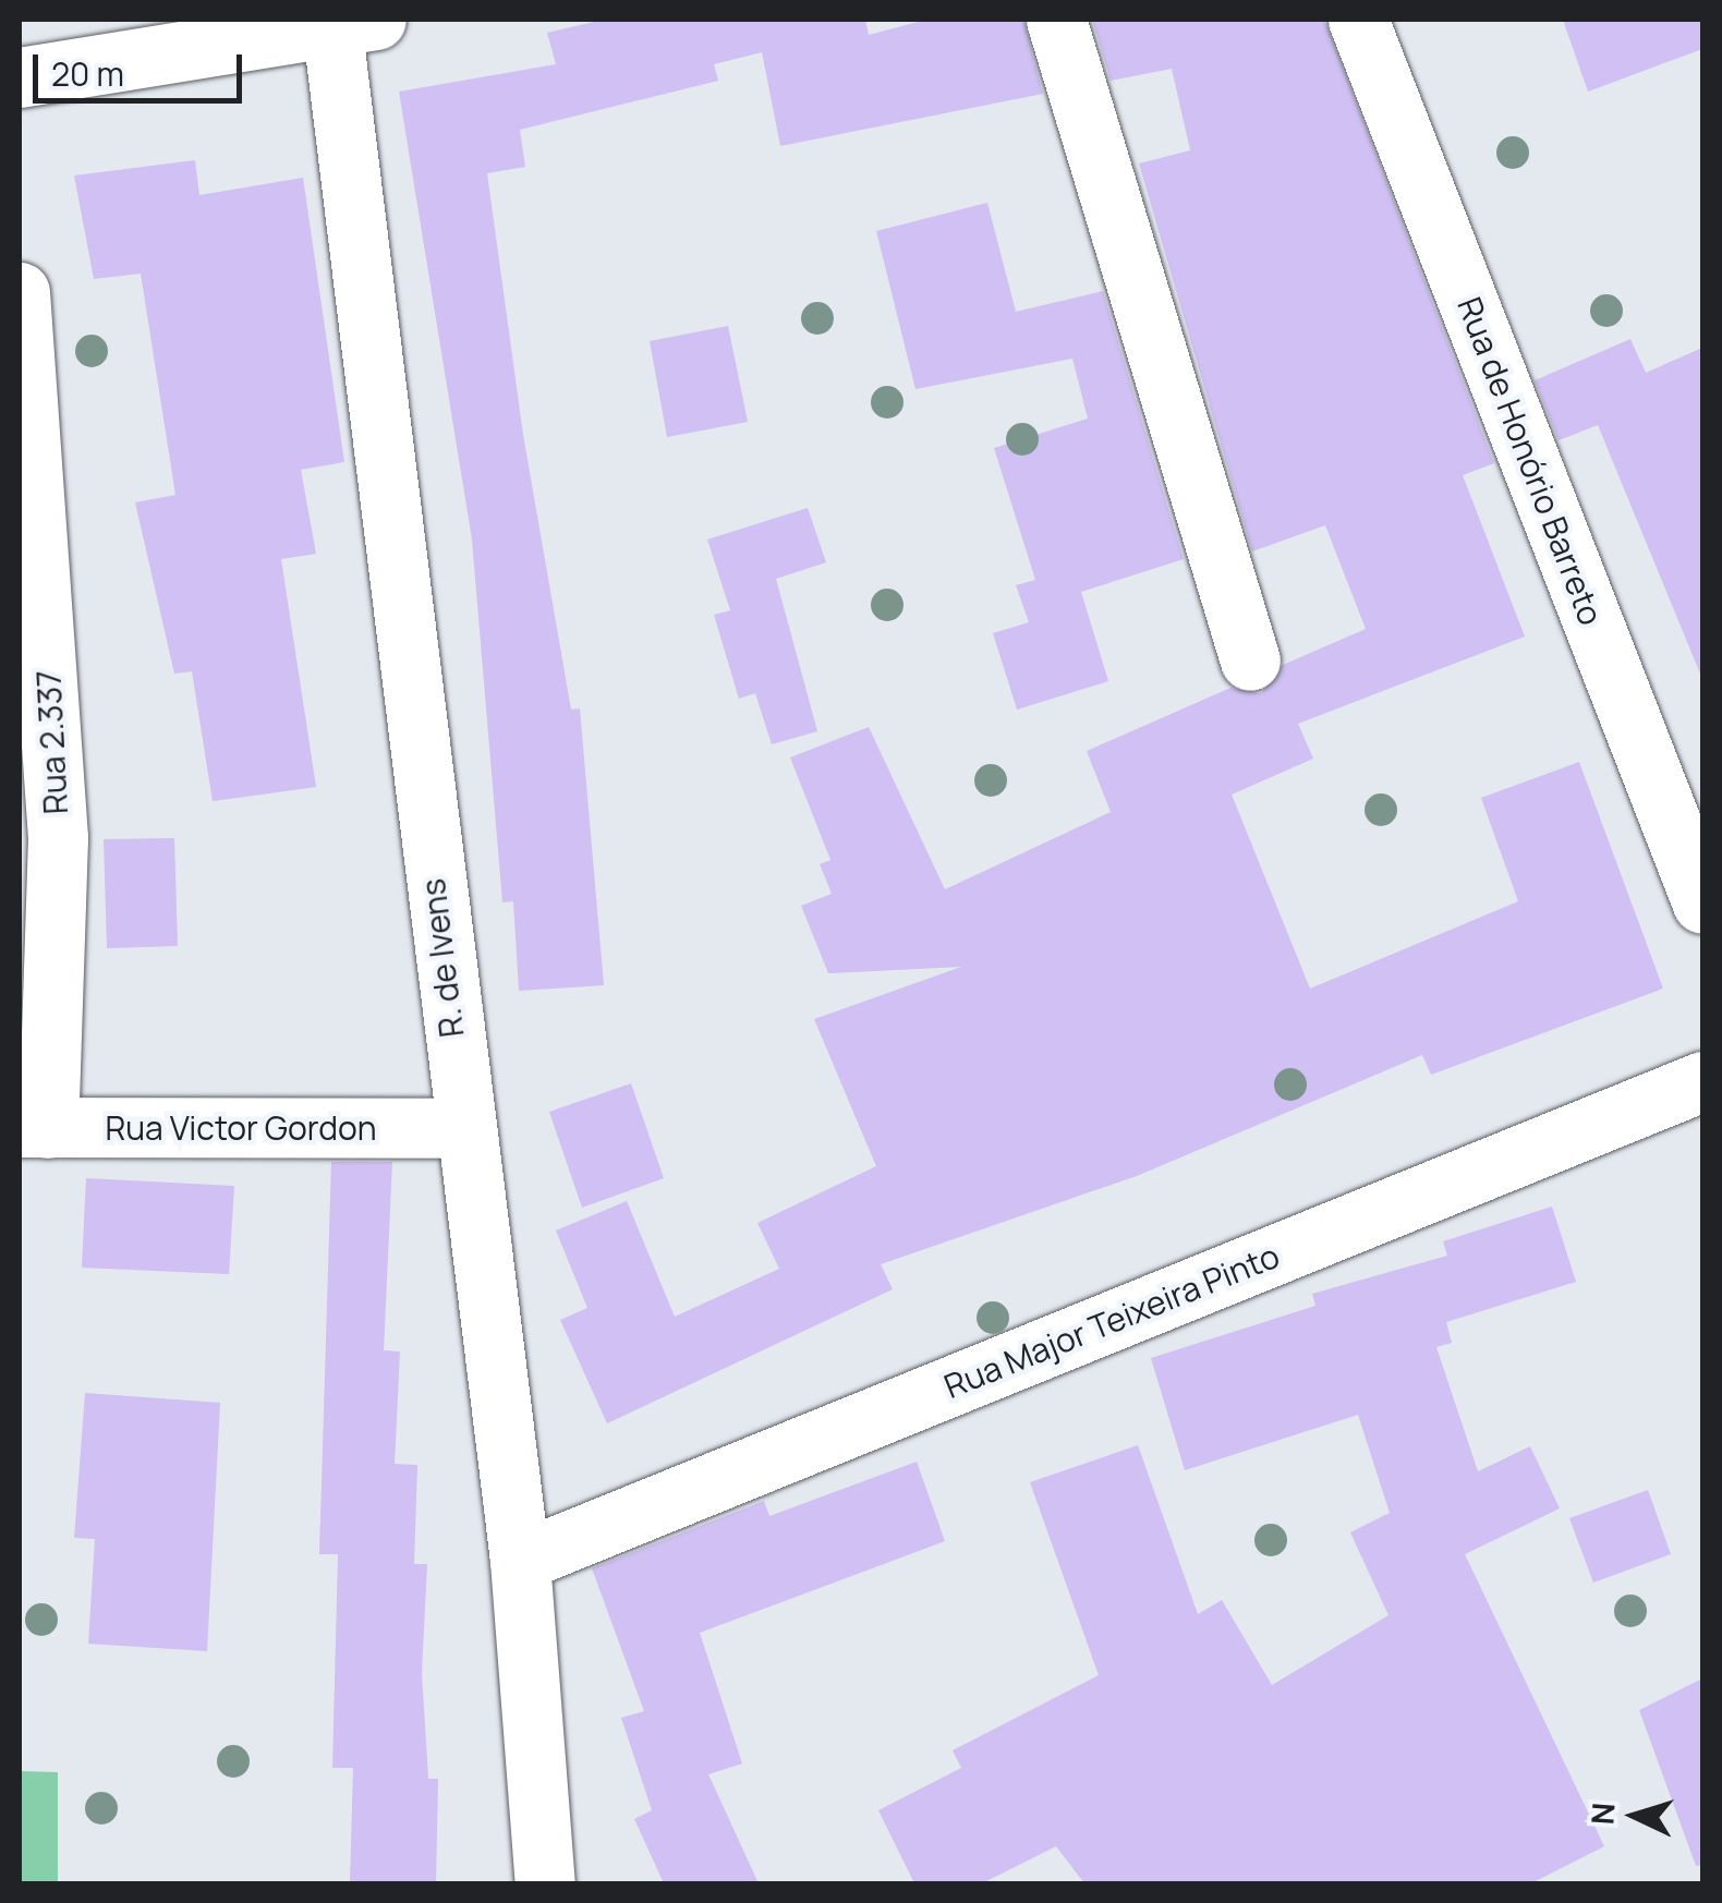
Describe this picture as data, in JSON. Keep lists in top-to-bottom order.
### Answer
{
  "streets": {
    "street": [
      "Rua de Honório Barreto",
      "Rua 2.337",
      "R. de Ivens",
      "Rua Victor Gordon",
      "Rua Major Teixeira Pinto"
    ]
  },
  "crossings": [
    ["Rua 2.337", "Rua Victor Gordon"],
    ["R. de Ivens", "Rua Victor Gordon"],
    ["R. de Ivens", "Rua Major Teixeira Pinto"]
  ],
  "scale_bar": "20 m",
  "north": "left"
}
